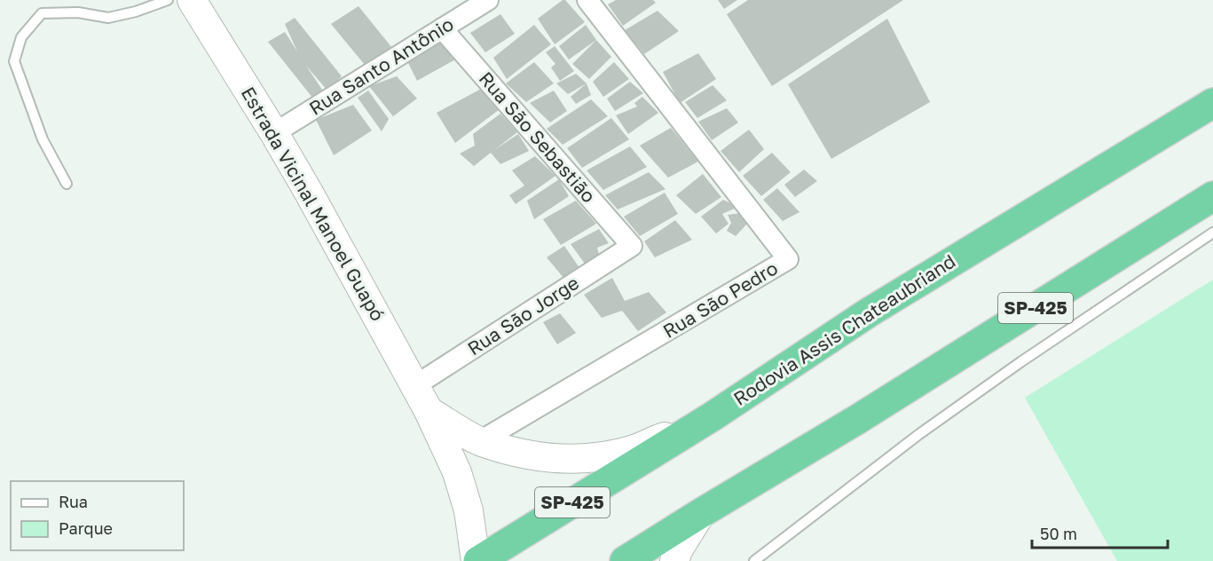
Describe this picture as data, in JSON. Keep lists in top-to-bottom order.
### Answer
{
  "streets": {
    "highway": ["SP-425", "Rodovia Assis Chateaubriand"],
    "main road": ["Estrada Vicinal Manoel Guapó"],
    "street": [
      "Rua Santo Antônio",
      "Rua São Sebastião",
      "Rua São Pedro",
      "Rua São Jorge"
    ]
  },
  "crossings": [
    ["Rua Santo Antônio", "Rua São Sebastião"],
    ["Rua Santo Antônio", "Estrada Vicinal Manoel Guapó"],
    ["Rua São Sebastião", "Rua São Jorge"],
    ["Estrada Vicinal Manoel Guapó", "Rua São Jorge"],
    ["Estrada Vicinal Manoel Guapó", "Rodovia Assis Chateaubriand"]
  ],
  "legend": ["Rua", "Parque"],
  "scale_bar": "50 m"
}
